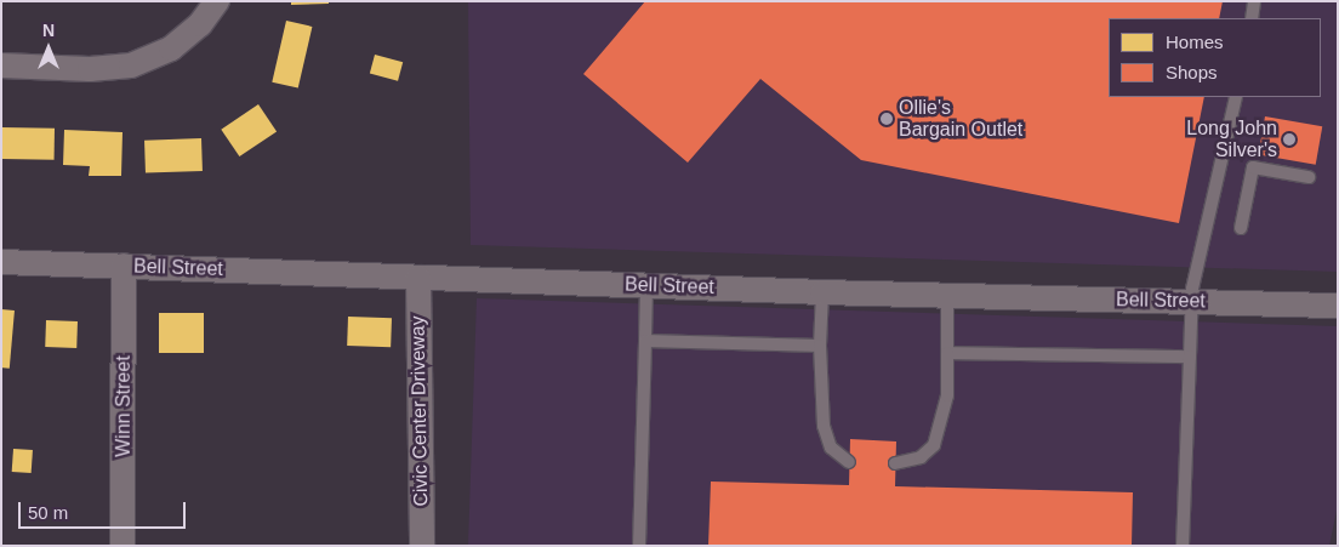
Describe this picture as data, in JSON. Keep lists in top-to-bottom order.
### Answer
{
  "streets": {
    "street": ["Bell Street", "Winn Street", "Civic Center Driveway"]
  },
  "crossings": [
    ["Bell Street", "Winn Street"],
    ["Bell Street", "Civic Center Driveway"]
  ],
  "places": ["Ollie's Bargain Outlet", "Long John Silver's"],
  "legend": ["Homes", "Shops"],
  "scale_bar": "50 m",
  "north": "top"
}
